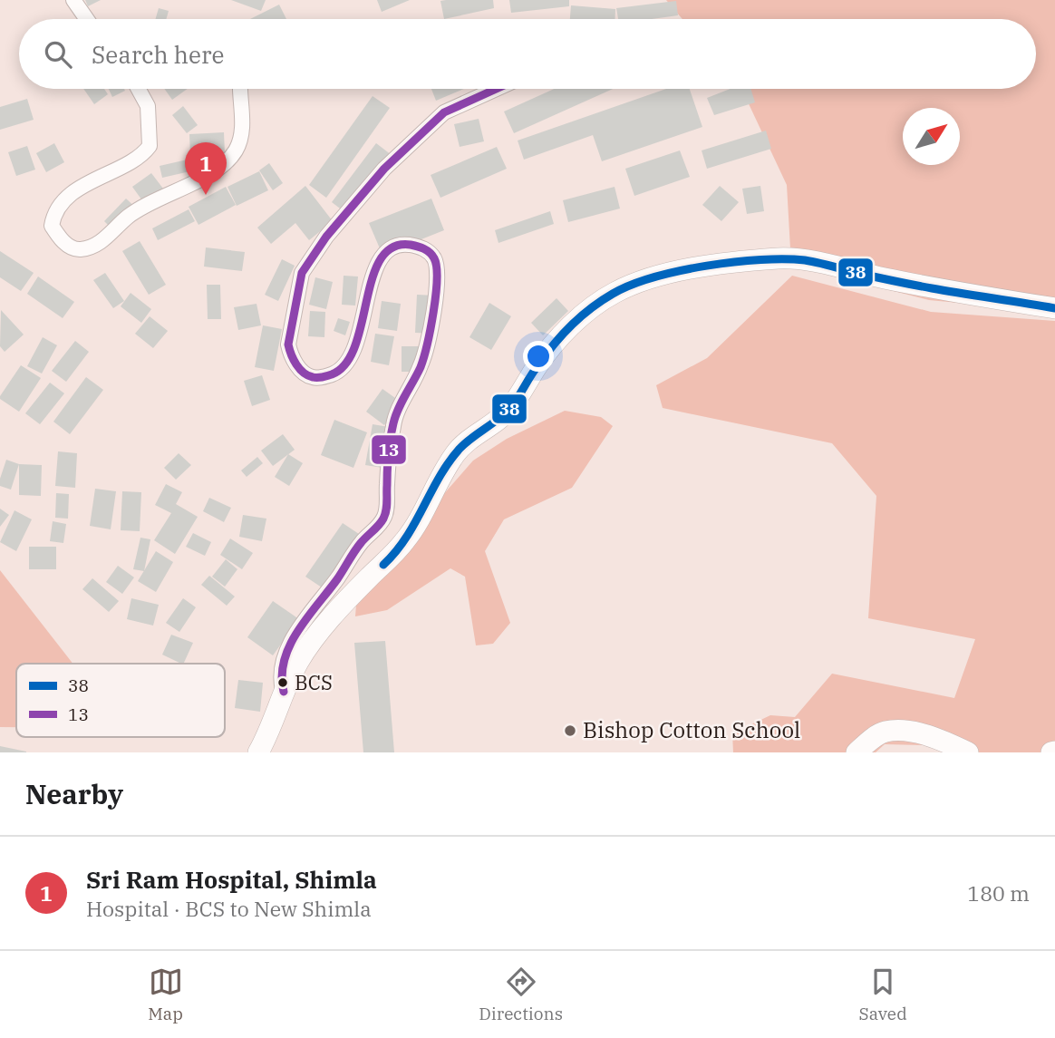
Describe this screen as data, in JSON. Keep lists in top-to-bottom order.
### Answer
{
  "places": ["BCS", "Bishop Cotton School"],
  "lines": ["transit line 13", "transit line 38"],
  "legend": ["38", "13"],
  "north": "top right",
  "page": {
    "search": "Search here",
    "pins": "1",
    "heading": "Nearby",
    "list": [
      {
        "mark": "1",
        "name": "Sri Ram Hospital, Shimla",
        "note": "Hospital · BCS to New Shimla",
        "value": "180 m"
      }
    ],
    "nav": ["Map", "Directions", "Saved"]
  }
}
